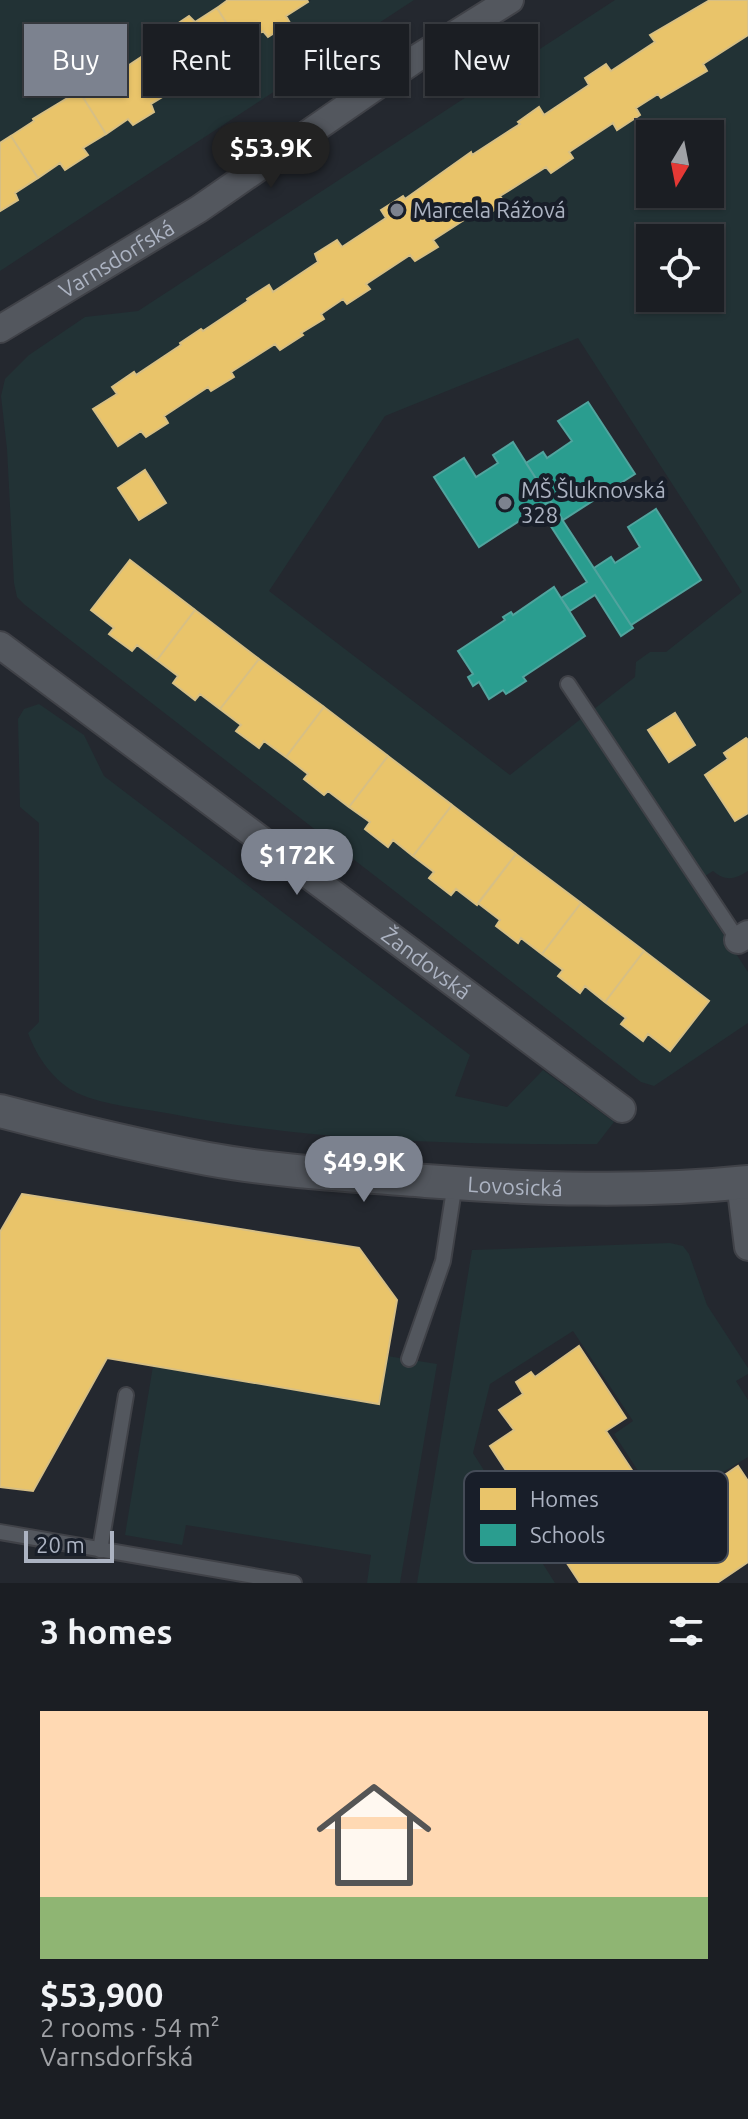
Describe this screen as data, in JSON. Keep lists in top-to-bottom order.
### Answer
{
  "streets": {
    "street": ["Varnsdorfská", "Žandovská", "Lovosická"]
  },
  "places": ["Marcela Rážová", "MŠ Šluknovská 328"],
  "legend": ["Homes", "Schools"],
  "scale_bar": "20 m",
  "north": "bottom",
  "page": {
    "chip": [
      "Buy",
      "Rent",
      "Filters",
      "New"
    ],
    "price": ["$53.9K", "$172K", "$49.9K"],
    "scale": "20 m",
    "heading": "3 homes",
    "list": [
      {
        "name": "$53,900",
        "note": "2 rooms · 54 m² · Varnsdorfská"
      }
    ]
  }
}
